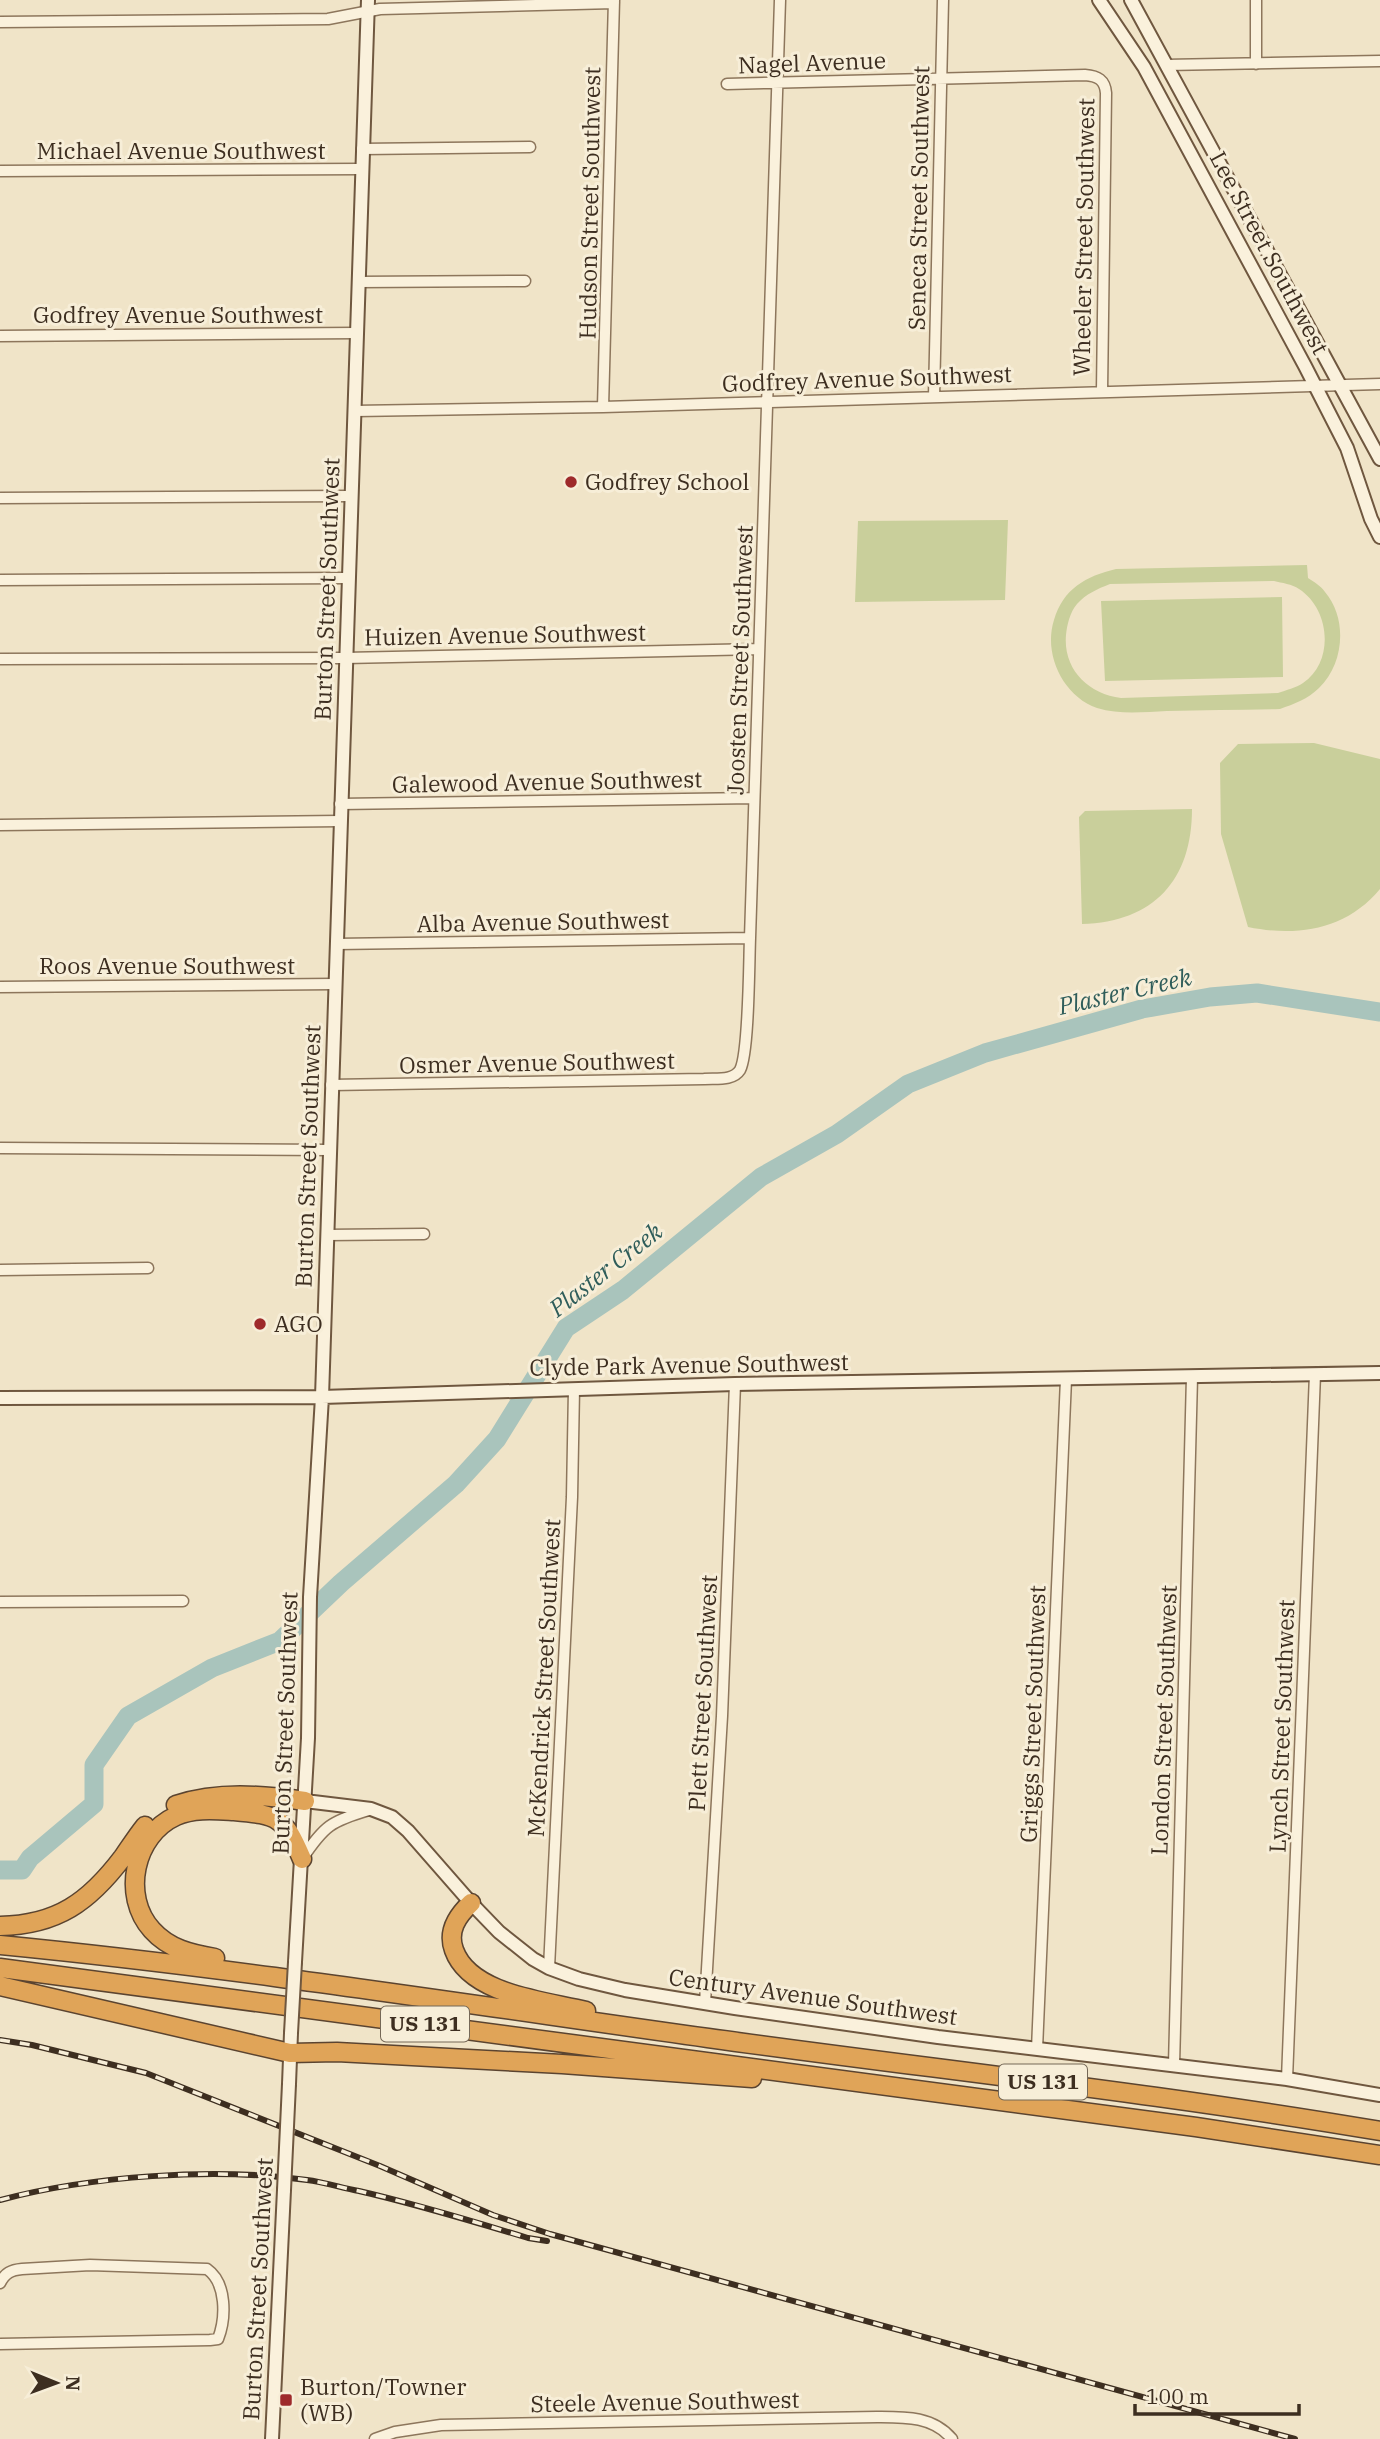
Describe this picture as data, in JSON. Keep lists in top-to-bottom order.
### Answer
{
  "streets": {
    "highway": ["US 131"],
    "main road": [
      "Lee Street Southwest",
      "Burton Street Southwest",
      "Clyde Park Avenue Southwest",
      "Century Avenue Southwest"
    ],
    "street": [
      "Nagel Avenue",
      "Michael Avenue Southwest",
      "Seneca Street Southwest",
      "Hudson Street Southwest",
      "Wheeler Street Southwest",
      "Godfrey Avenue Southwest",
      "Huizen Avenue Southwest",
      "Joosten Street Southwest",
      "Galewood Avenue Southwest",
      "Alba Avenue Southwest",
      "Roos Avenue Southwest",
      "Osmer Avenue Southwest",
      "McKendrick Street Southwest",
      "Plett Street Southwest",
      "Griggs Street Southwest",
      "London Street Southwest",
      "Lynch Street Southwest",
      "Steele Avenue Southwest"
    ]
  },
  "crossings": [
    ["Nagel Avenue", "Seneca Street Southwest"],
    ["Nagel Avenue", "Wheeler Street Southwest"],
    ["Nagel Avenue", "Joosten Street Southwest"],
    ["Michael Avenue Southwest", "Burton Street Southwest"],
    ["Seneca Street Southwest", "Wheeler Street Southwest"],
    ["Seneca Street Southwest", "Godfrey Avenue Southwest"],
    ["Hudson Street Southwest", "Godfrey Avenue Southwest"],
    ["Wheeler Street Southwest", "Godfrey Avenue Southwest"],
    ["Lee Street Southwest", "Godfrey Avenue Southwest"],
    ["Godfrey Avenue Southwest", "Burton Street Southwest"],
    ["Godfrey Avenue Southwest", "Joosten Street Southwest"],
    ["Burton Street Southwest", "Huizen Avenue Southwest"],
    ["Burton Street Southwest", "Galewood Avenue Southwest"],
    ["Burton Street Southwest", "Alba Avenue Southwest"],
    ["Burton Street Southwest", "Roos Avenue Southwest"],
    ["Burton Street Southwest", "Osmer Avenue Southwest"],
    ["Burton Street Southwest", "Clyde Park Avenue Southwest"],
    ["Burton Street Southwest", "Century Avenue Southwest"],
    ["Huizen Avenue Southwest", "Joosten Street Southwest"],
    ["Joosten Street Southwest", "Galewood Avenue Southwest"],
    ["Joosten Street Southwest", "Alba Avenue Southwest"],
    ["Joosten Street Southwest", "Osmer Avenue Southwest"],
    ["Clyde Park Avenue Southwest", "McKendrick Street Southwest"],
    ["Clyde Park Avenue Southwest", "Plett Street Southwest"],
    ["Clyde Park Avenue Southwest", "Griggs Street Southwest"],
    ["Clyde Park Avenue Southwest", "London Street Southwest"],
    ["Clyde Park Avenue Southwest", "Lynch Street Southwest"],
    ["McKendrick Street Southwest", "Century Avenue Southwest"],
    ["Plett Street Southwest", "Century Avenue Southwest"],
    ["Griggs Street Southwest", "Century Avenue Southwest"],
    ["London Street Southwest", "Century Avenue Southwest"],
    ["Lynch Street Southwest", "Century Avenue Southwest"]
  ],
  "water": ["Plaster Creek"],
  "places": {
    "other": ["Godfrey School", "AGO"],
    "transit": ["Burton/Towner (WB)"]
  },
  "scale_bar": "100 m",
  "north": "right"
}
